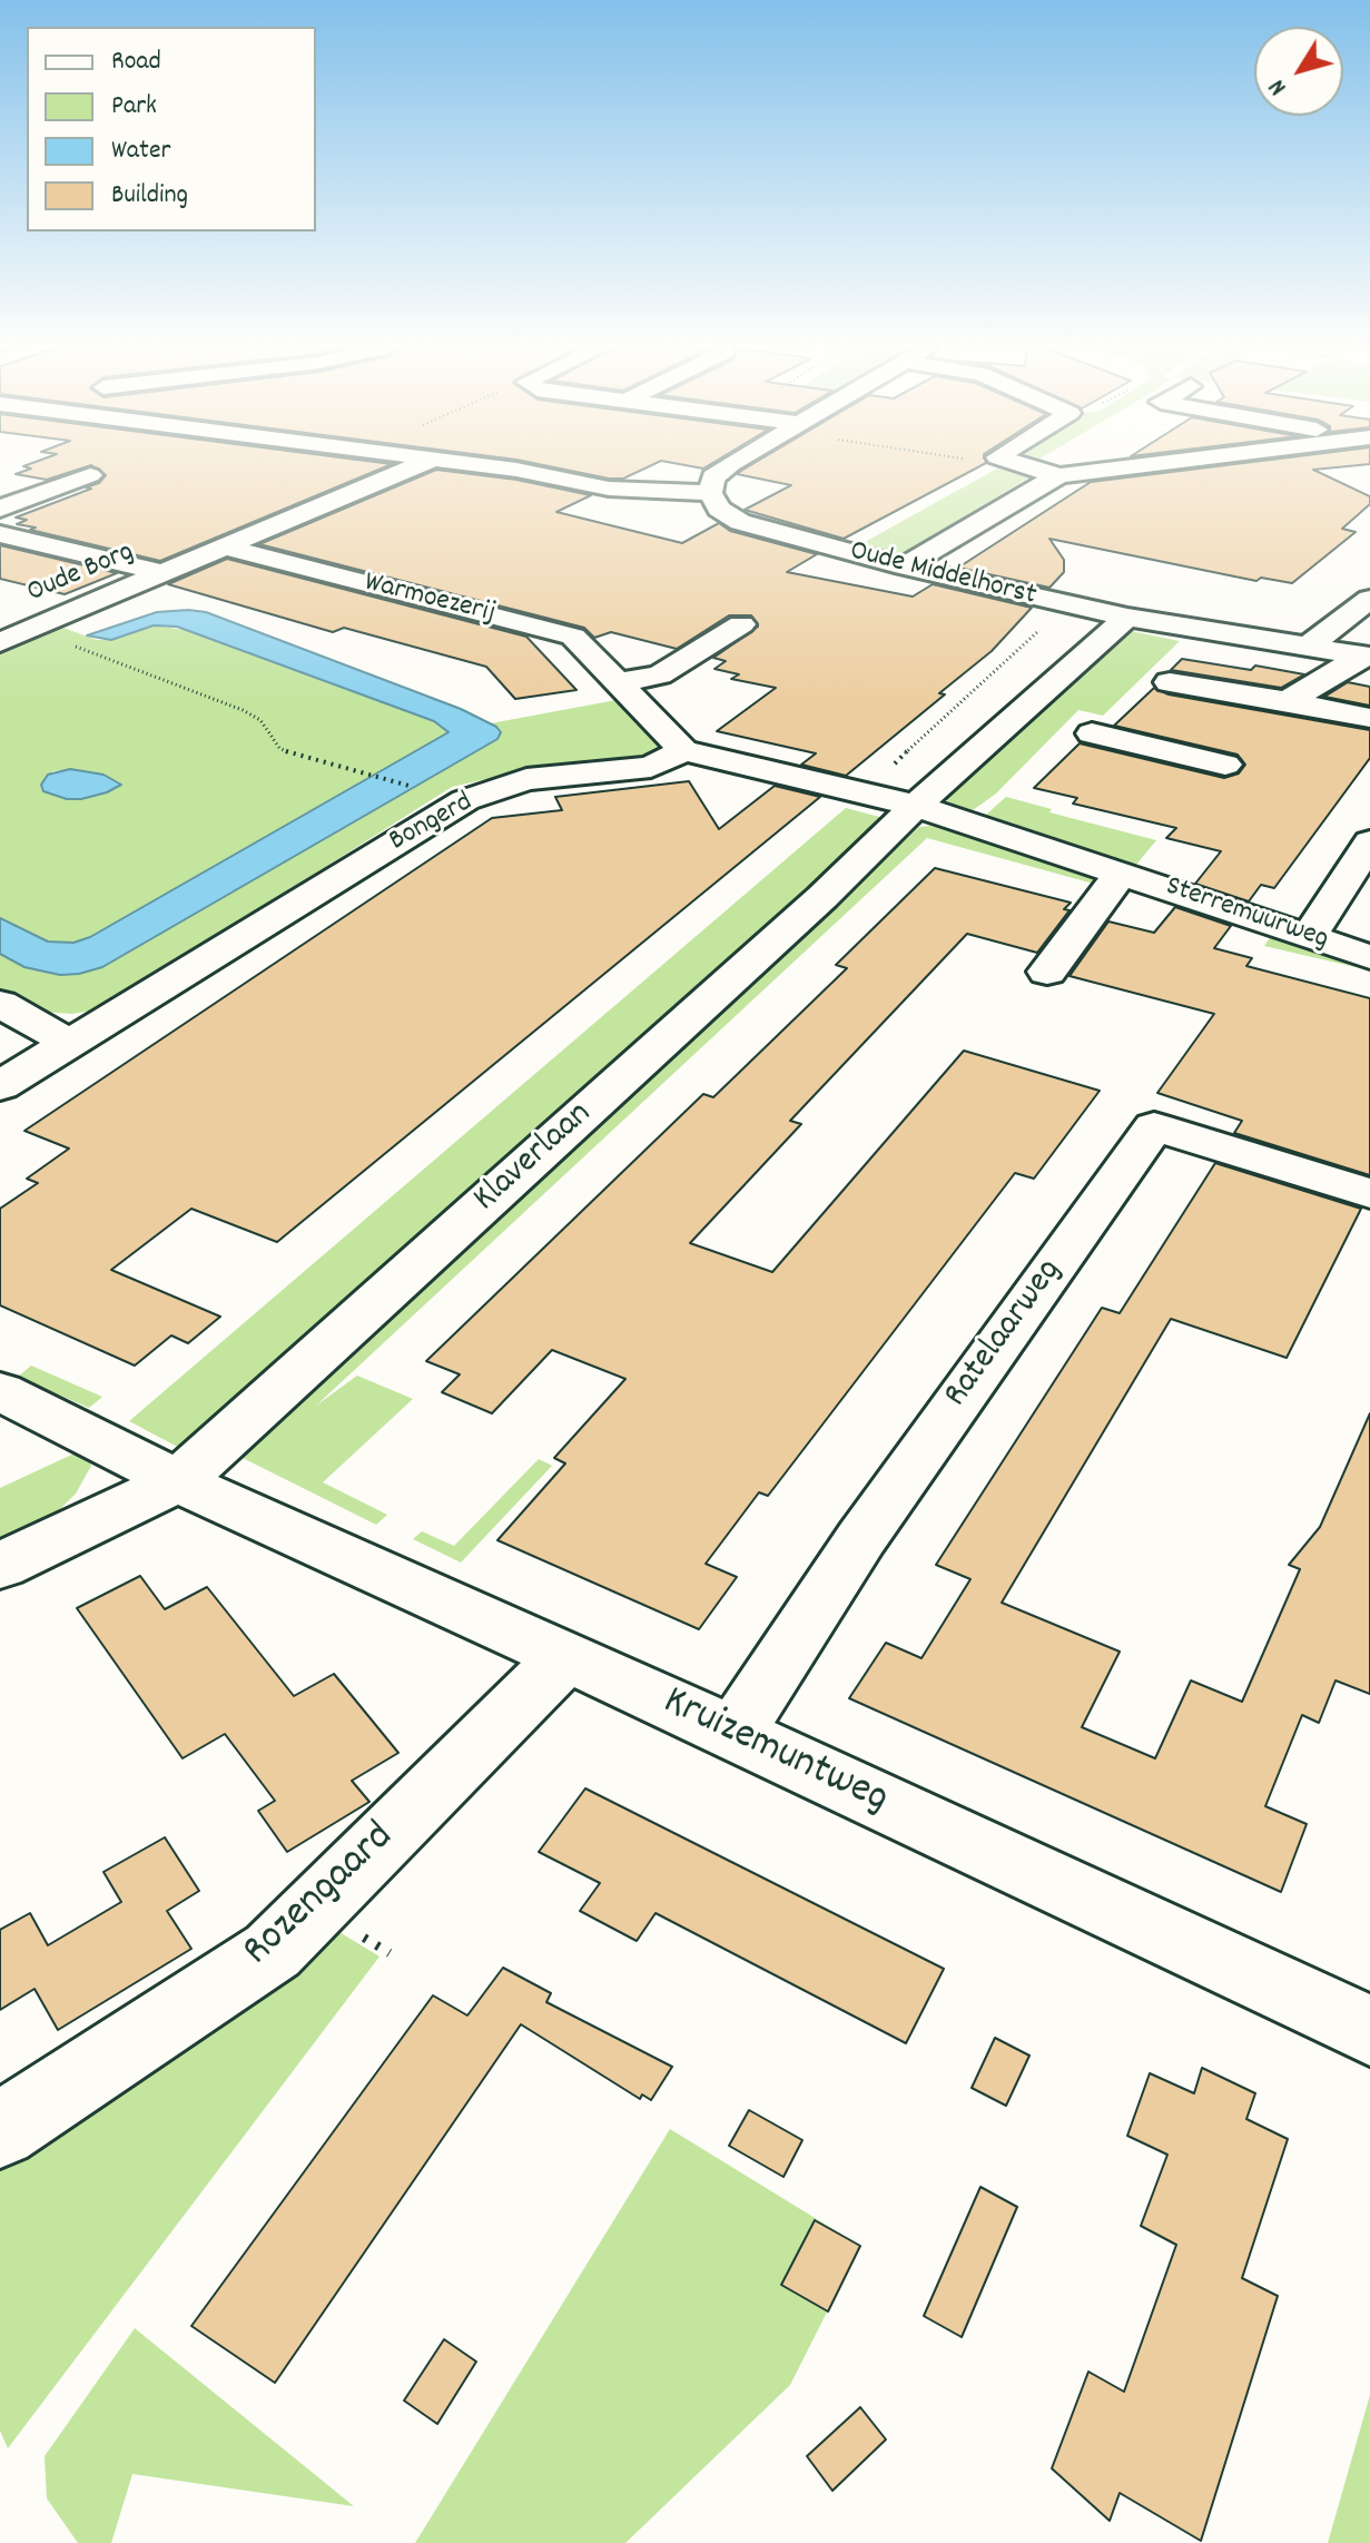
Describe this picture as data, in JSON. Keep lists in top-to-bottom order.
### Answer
{
  "streets": {
    "street": [
      "Oude Borg",
      "Oude Middelhorst",
      "Warmoezerij",
      "Bongerd",
      "Sterremuurweg",
      "Klaverlaan",
      "Ratelaarweg",
      "Kruizemuntweg",
      "Rozengaard"
    ]
  },
  "crossings": [
    ["Oude Borg", "Warmoezerij"],
    ["Oude Middelhorst", "Klaverlaan"],
    ["Warmoezerij", "Bongerd"],
    ["Sterremuurweg", "Klaverlaan"],
    ["Klaverlaan", "Kruizemuntweg"],
    ["Ratelaarweg", "Kruizemuntweg"],
    ["Kruizemuntweg", "Rozengaard"]
  ],
  "legend": [
    "Road",
    "Park",
    "Water",
    "Building"
  ],
  "north": "bottom left"
}
